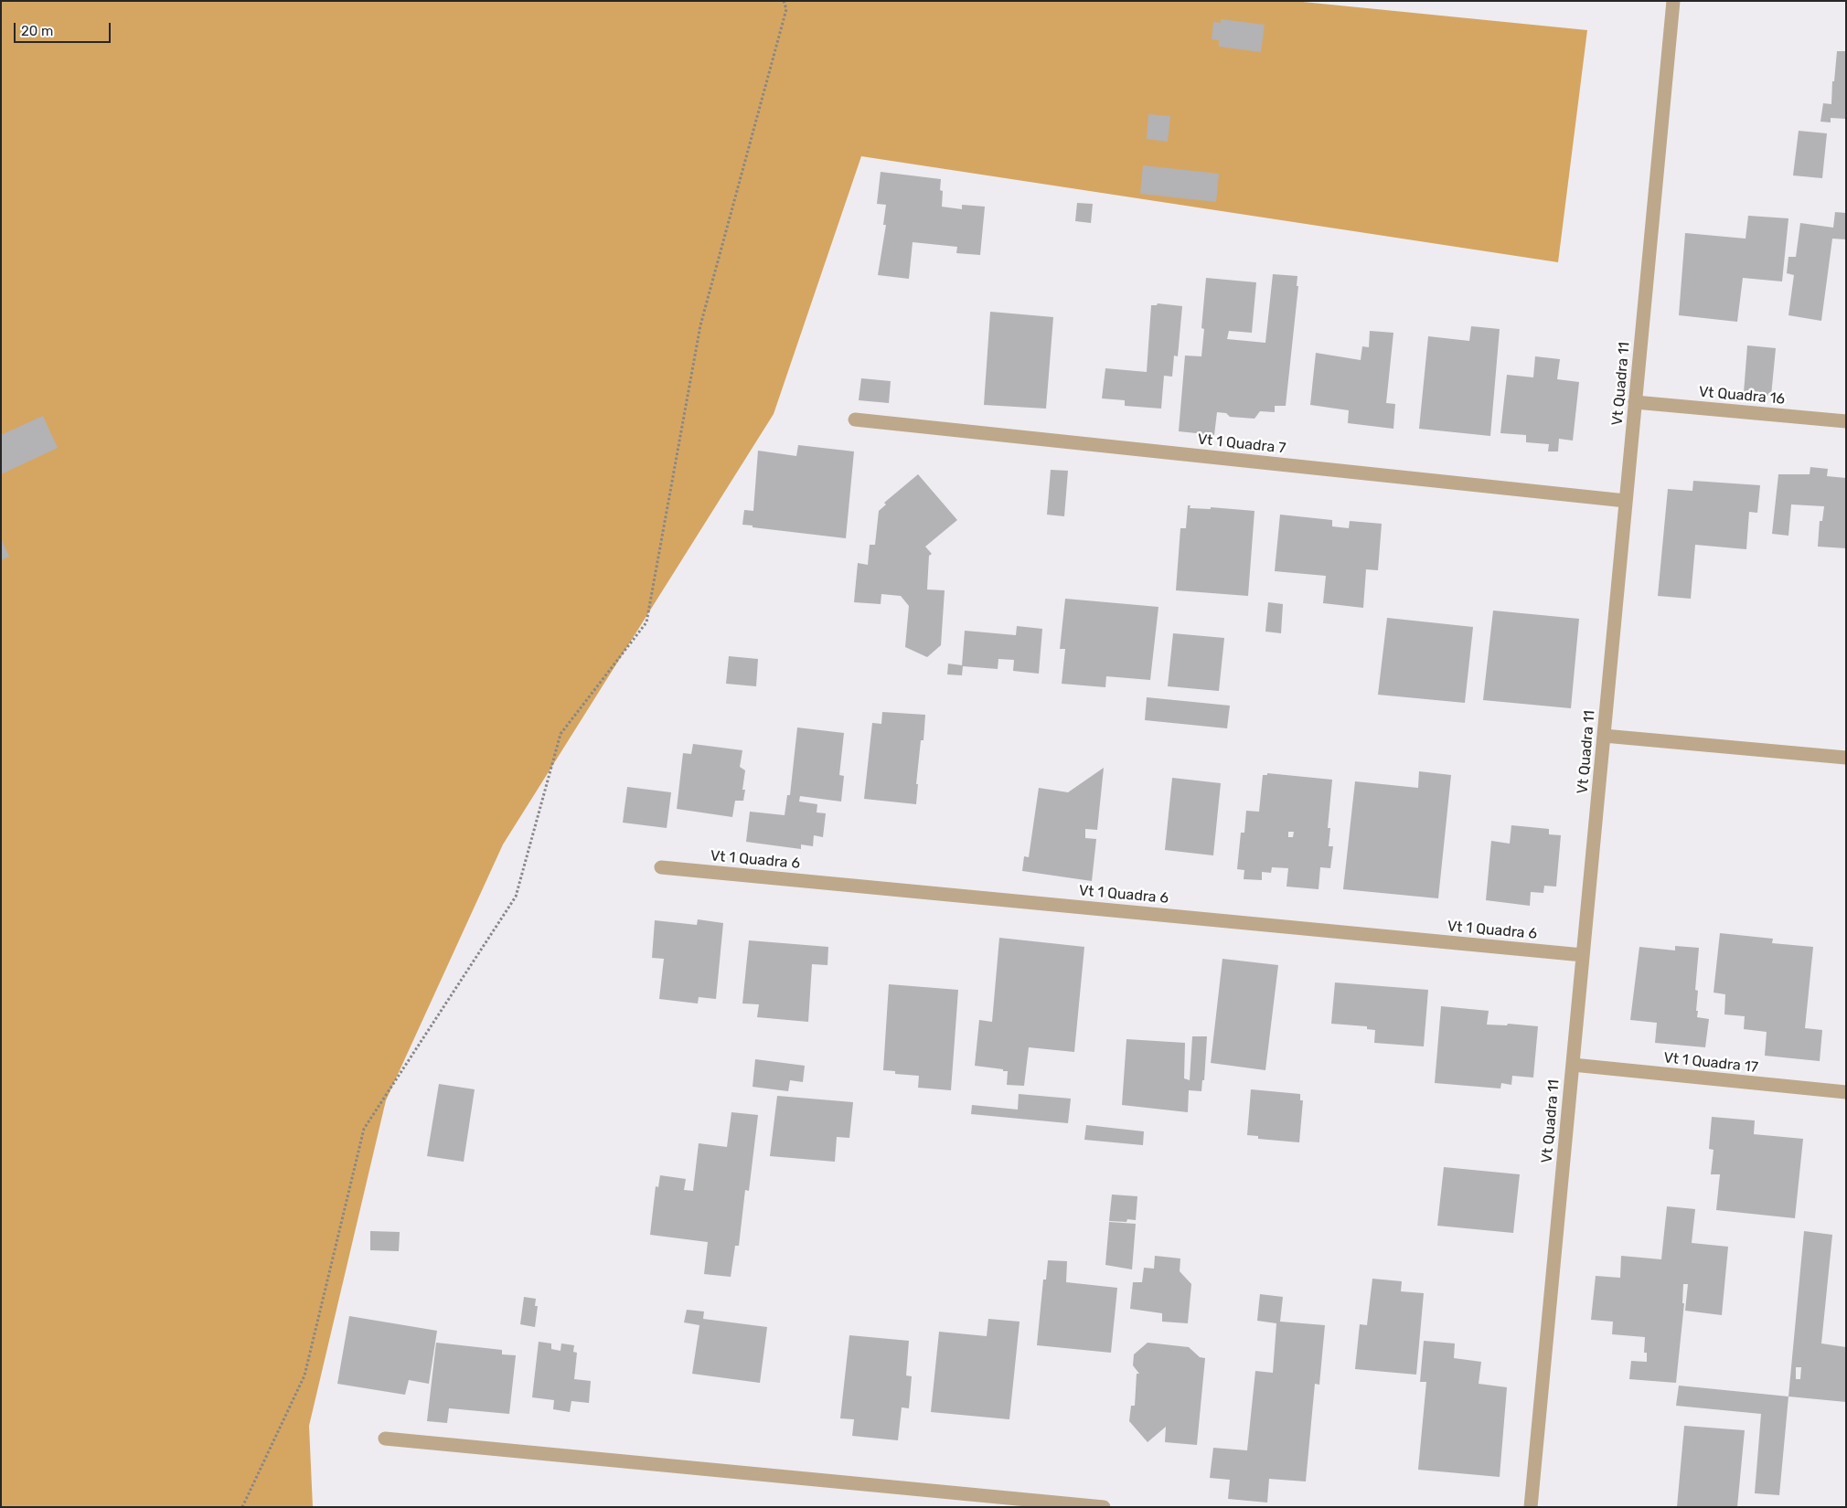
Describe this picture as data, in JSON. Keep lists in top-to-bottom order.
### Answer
{
  "streets": {
    "street": [
      "Vt Quadra 11",
      "Vt Quadra 16",
      "Vt 1 Quadra 7",
      "Vt 1 Quadra 6",
      "Vt 1 Quadra 17"
    ]
  },
  "crossings": [
    ["Vt Quadra 11", "Vt Quadra 16"],
    ["Vt Quadra 11", "Vt 1 Quadra 7"],
    ["Vt Quadra 11", "Vt 1 Quadra 6"],
    ["Vt Quadra 11", "Vt 1 Quadra 17"]
  ],
  "scale_bar": "20 m"
}
